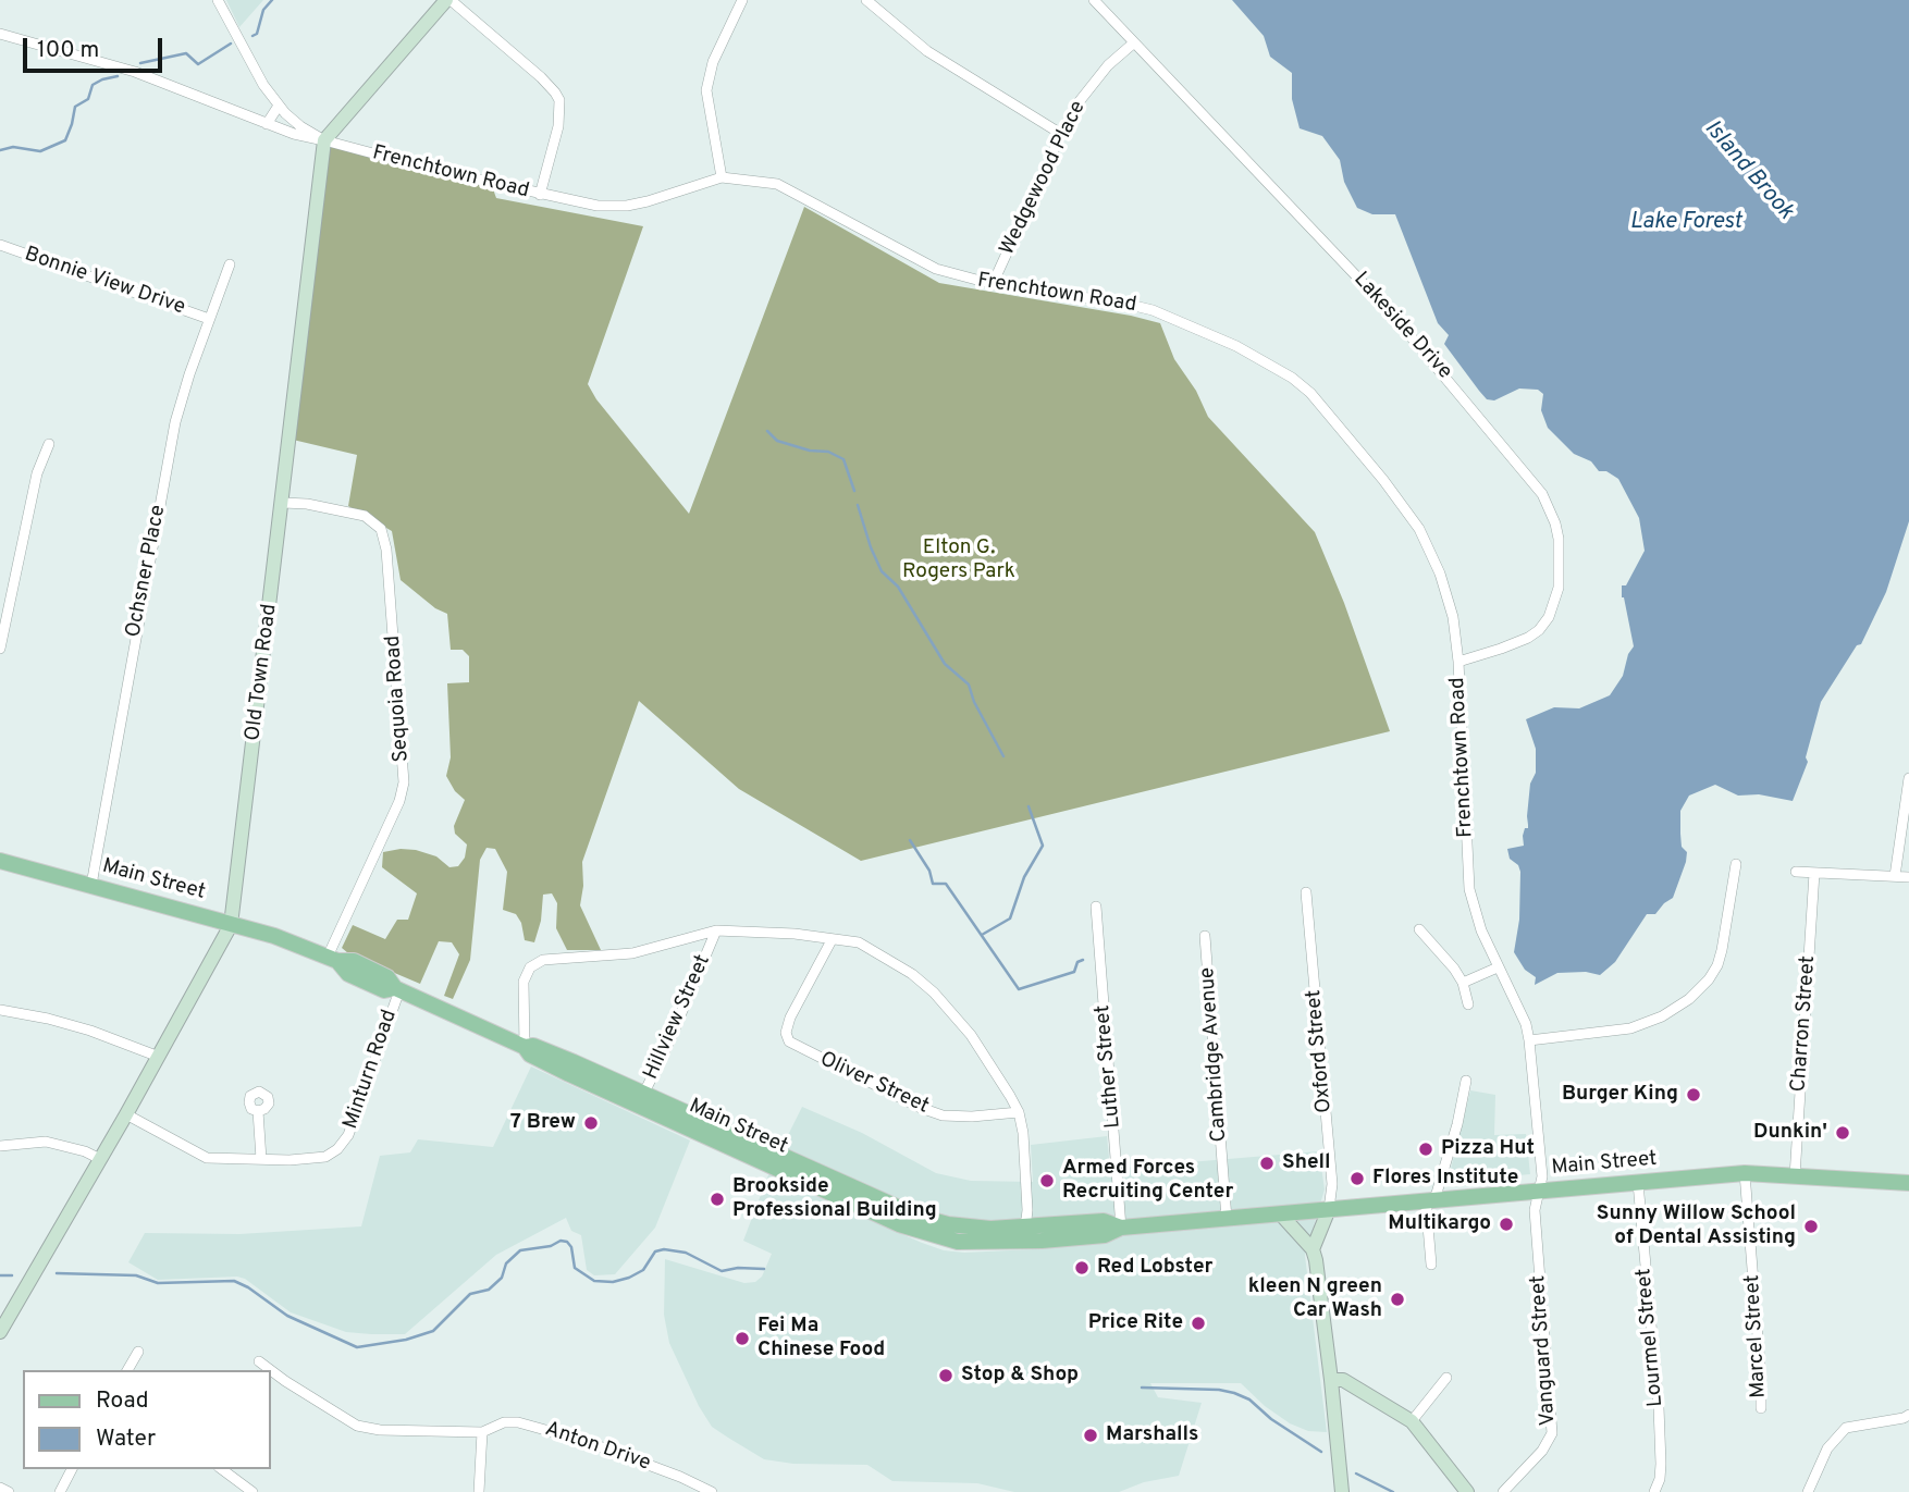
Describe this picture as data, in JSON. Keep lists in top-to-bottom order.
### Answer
{
  "streets": {
    "main road": ["Old Town Road", "Main Street"],
    "street": [
      "Frenchtown Road",
      "Wedgewood Place",
      "Bonnie View Drive",
      "Lakeside Drive",
      "Ochsner Place",
      "Sequoia Road",
      "Hillview Street",
      "Charron Street",
      "Oxford Street",
      "Cambridge Avenue",
      "Luther Street",
      "Minturn Road",
      "Oliver Street",
      "Marcel Street",
      "Lourmel Street",
      "Vanguard Street",
      "Anton Drive"
    ]
  },
  "crossings": [
    ["Frenchtown Road", "Wedgewood Place"],
    ["Frenchtown Road", "Lakeside Drive"],
    ["Frenchtown Road", "Old Town Road"],
    ["Frenchtown Road", "Main Street"],
    ["Frenchtown Road", "Vanguard Street"],
    ["Wedgewood Place", "Lakeside Drive"],
    ["Bonnie View Drive", "Ochsner Place"],
    ["Ochsner Place", "Main Street"],
    ["Old Town Road", "Sequoia Road"],
    ["Old Town Road", "Main Street"],
    ["Old Town Road", "Minturn Road"],
    ["Sequoia Road", "Main Street"],
    ["Main Street", "Hillview Street"],
    ["Main Street", "Charron Street"],
    ["Main Street", "Oxford Street"],
    ["Main Street", "Cambridge Avenue"],
    ["Main Street", "Luther Street"],
    ["Main Street", "Minturn Road"],
    ["Main Street", "Marcel Street"],
    ["Main Street", "Lourmel Street"],
    ["Main Street", "Vanguard Street"]
  ],
  "water": ["Island Brook", "Lake Forest"],
  "parks": ["Elton G. Rogers Park"],
  "places": [
    "Burger King",
    "7 Brew",
    "Dunkin'",
    "Pizza Hut",
    "Shell",
    "Flores Institute",
    "Armed Forces Recruiting Center",
    "Brookside Professional Building",
    "Multikargo",
    "Sunny Willow School of Dental Assisting",
    "Red Lobster",
    "kleen N green Car Wash",
    "Price Rite",
    "Fei Ma Chinese Food",
    "Stop & Shop",
    "Marshalls"
  ],
  "legend": ["Road", "Water"],
  "scale_bar": "100 m"
}
